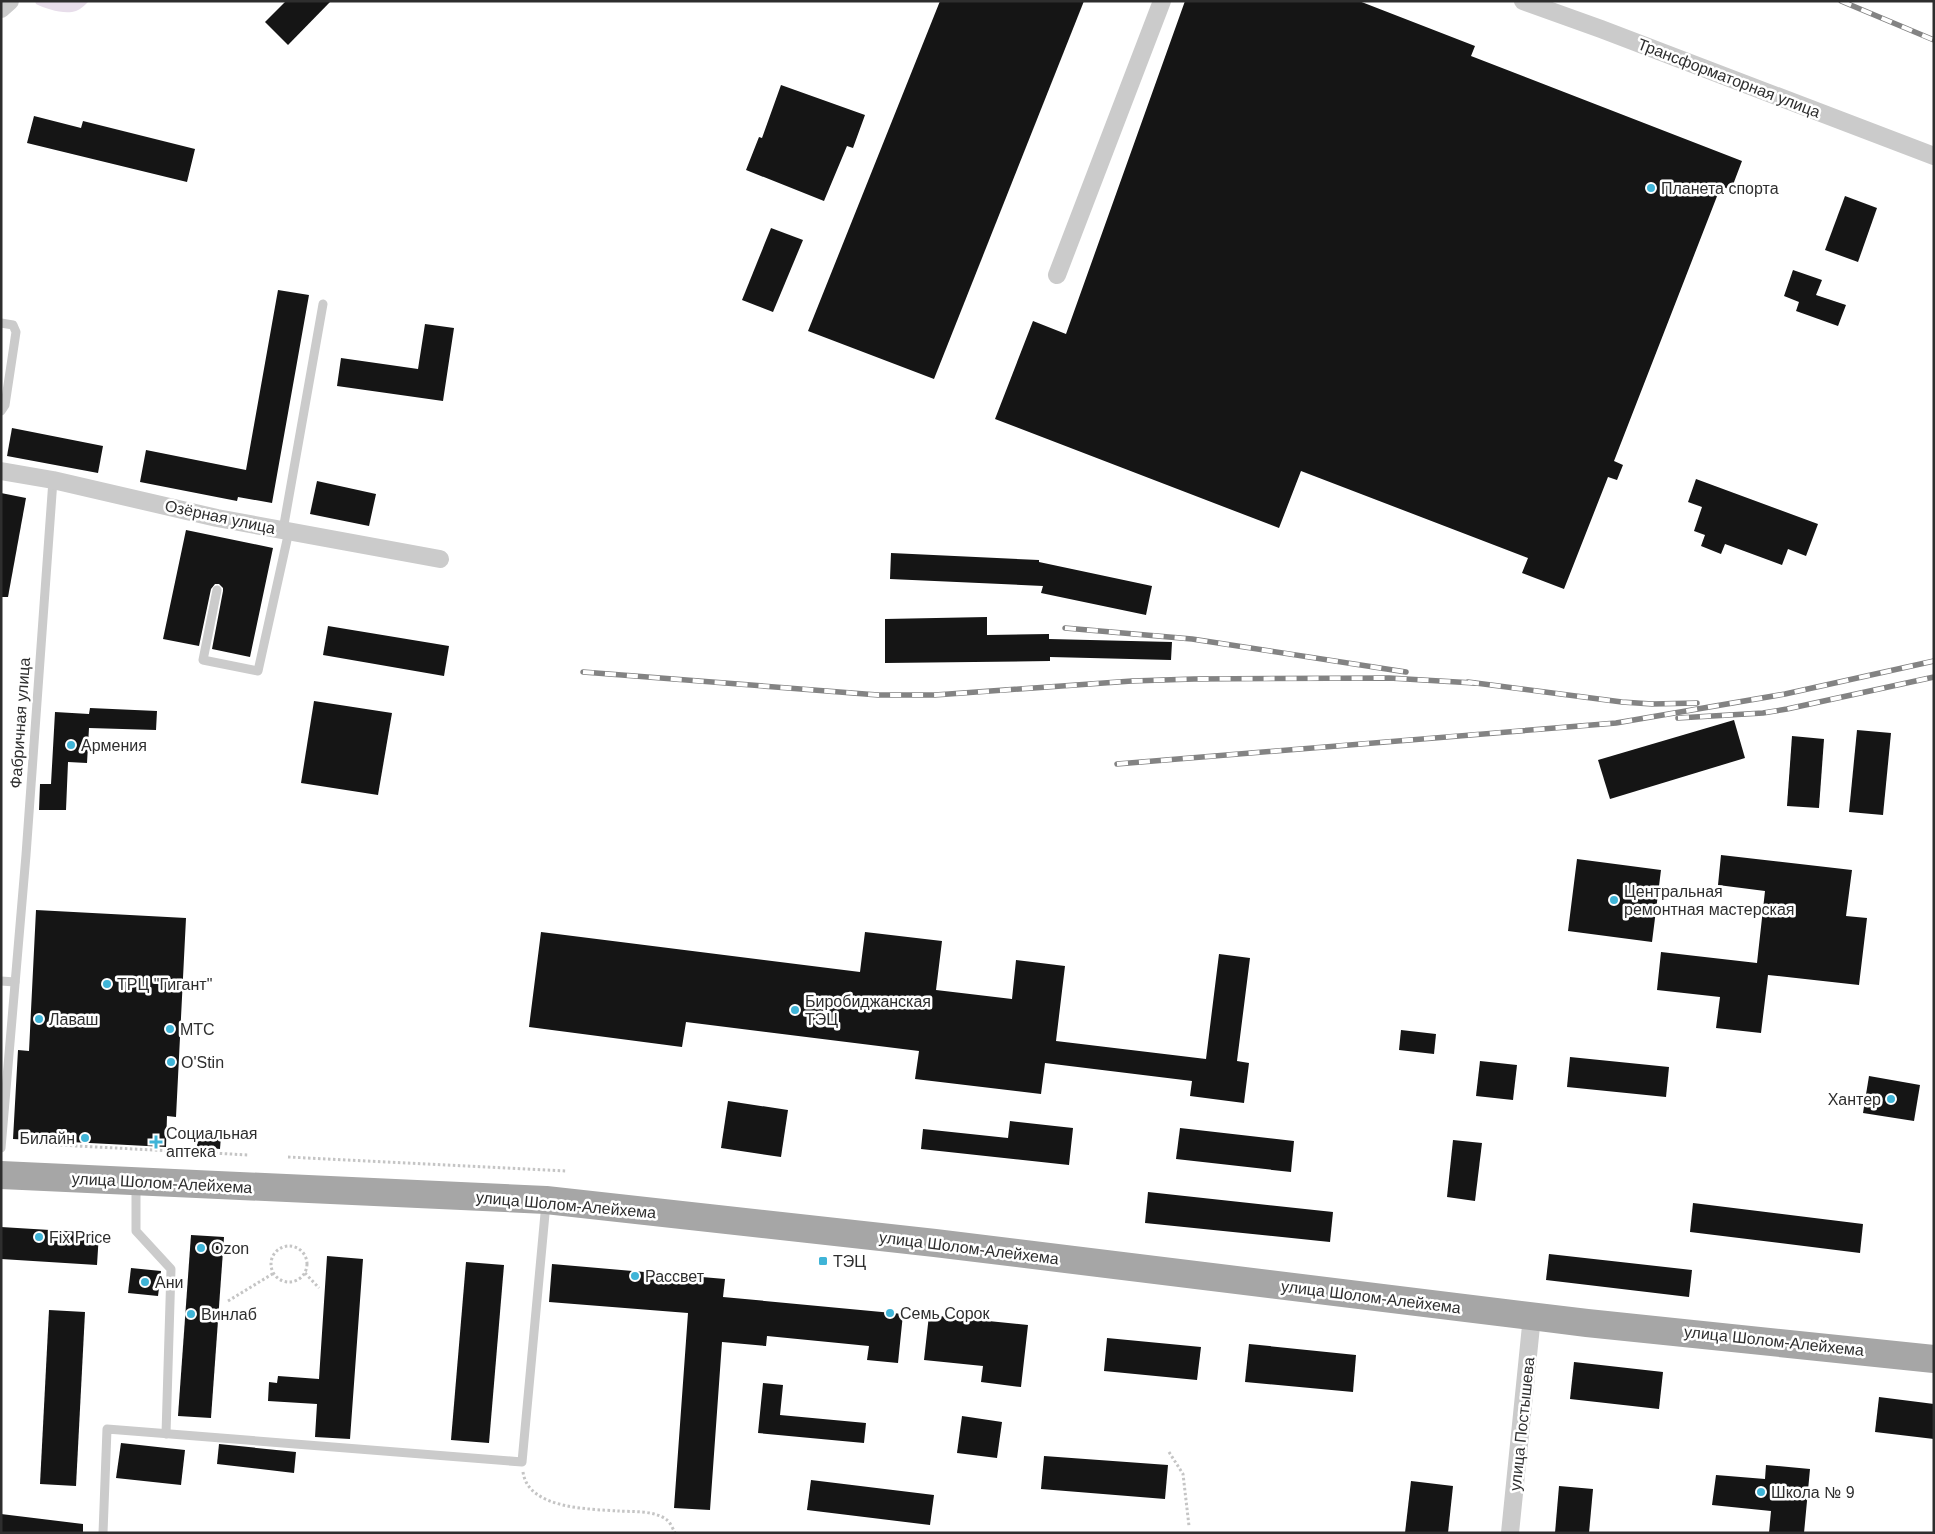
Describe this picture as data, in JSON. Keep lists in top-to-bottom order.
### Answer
{
  "streets": {
    "main road": ["улица Шолом-Алейхема"],
    "street": ["Трансформаторная улица", "Озёрная улица", "улица Постышева"],
    "lane": ["Фабричная улица"]
  },
  "crossings": [
    ["Озёрная улица", "Фабричная улица"],
    ["улица Шолом-Алейхема", "улица Постышева"]
  ],
  "places": {
    "other": [
      "Планета спорта",
      "Армения",
      "Центральная ремонтная мастерская",
      "ТРЦ \"Гигант\"",
      "Биробиджанская ТЭЦ",
      "Лаваш",
      "МТС",
      "O'Stin",
      "Хантер",
      "Билайн",
      "Fix Price",
      "Ozon",
      "Рассвет",
      "Ани",
      "Семь Сорок",
      "Винлаб",
      "Школа № 9"
    ],
    "health": ["Социальная аптека"],
    "transit": ["ТЭЦ"]
  }
}
